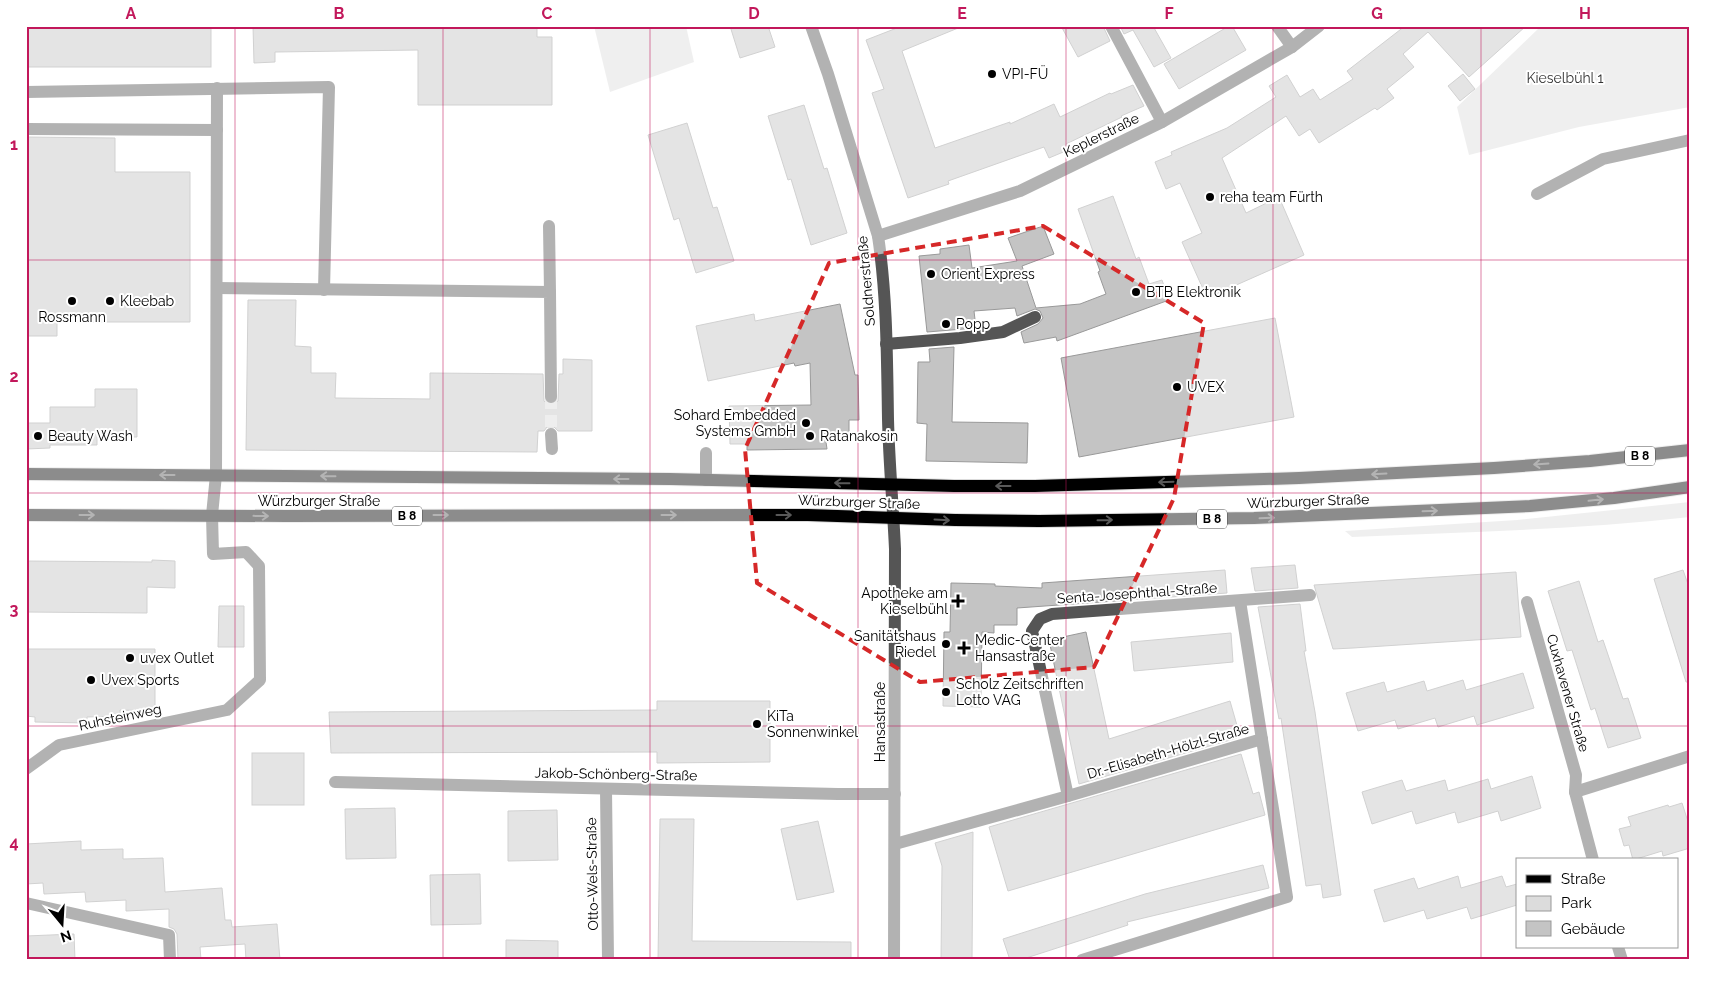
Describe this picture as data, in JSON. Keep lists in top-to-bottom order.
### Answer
{
  "streets": {
    "main road": ["B 8", "Würzburger Straße"],
    "street": [
      "Keplerstraße",
      "Soldnerstraße",
      "Senta-Josephthal-Straße",
      "Cuxhavener Straße",
      "Ruhsteinweg",
      "Hansastraße",
      "Dr.-Elisabeth-Hölzl-Straße",
      "Jakob-Schönberg-Straße",
      "Otto-Wels-Straße"
    ]
  },
  "crossings": [
    ["Keplerstraße", "Soldnerstraße"],
    ["Soldnerstraße", "Würzburger Straße"],
    ["Soldnerstraße", "Hansastraße"],
    ["Würzburger Straße", "Ruhsteinweg"],
    ["Würzburger Straße", "Hansastraße"],
    ["Senta-Josephthal-Straße", "Dr.-Elisabeth-Hölzl-Straße"],
    ["Hansastraße", "Dr.-Elisabeth-Hölzl-Straße"],
    ["Hansastraße", "Jakob-Schönberg-Straße"],
    ["Jakob-Schönberg-Straße", "Otto-Wels-Straße"]
  ],
  "parks": ["Kieselbühl 1"],
  "places": {
    "other": [
      "VPI-FÜ",
      "reha team Fürth",
      "Orient Express",
      "BTB Elektronik",
      "Rossmann",
      "Kleebab",
      "Popp",
      "UVEX",
      "Sohard Embedded Systems GmbH",
      "Beauty Wash",
      "Ratanakosin",
      "Sanitätshaus Riedel",
      "uvex Outlet",
      "Uvex Sports",
      "Scholz Zeitschriften Lotto VAG",
      "KiTa Sonnenwinkel"
    ],
    "health": ["Apotheke am Kieselbühl", "Medic-Center Hansastraße"]
  },
  "legend": ["Straße", "Park", "Gebäude"],
  "north": "bottom",
  "grid": {
    "columns": [
      "A",
      "B",
      "C",
      "D",
      "E",
      "F",
      "G",
      "H"
    ],
    "rows": [
      "1",
      "2",
      "3",
      "4"
    ]
  }
}
